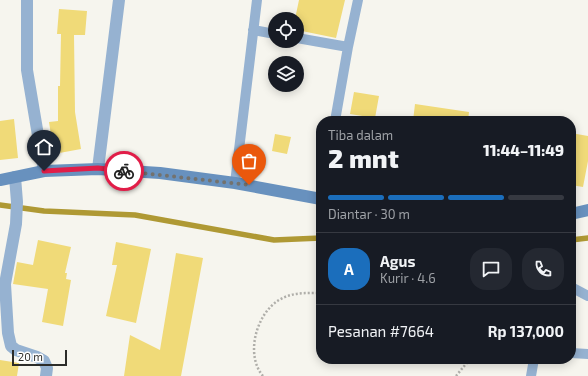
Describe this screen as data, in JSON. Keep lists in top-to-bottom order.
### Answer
{
  "scale_bar": "20 m",
  "page": {
    "heading": ["2 mnt", "Tiba dalam", "11:44–11:49"],
    "panel": [
      "Agus",
      "Kurir · 4.6",
      "Pesanan #7664",
      "Rp 137,000"
    ],
    "bar": "Diantar · 30 m",
    "round": "A",
    "scale": "20 m"
  }
}
